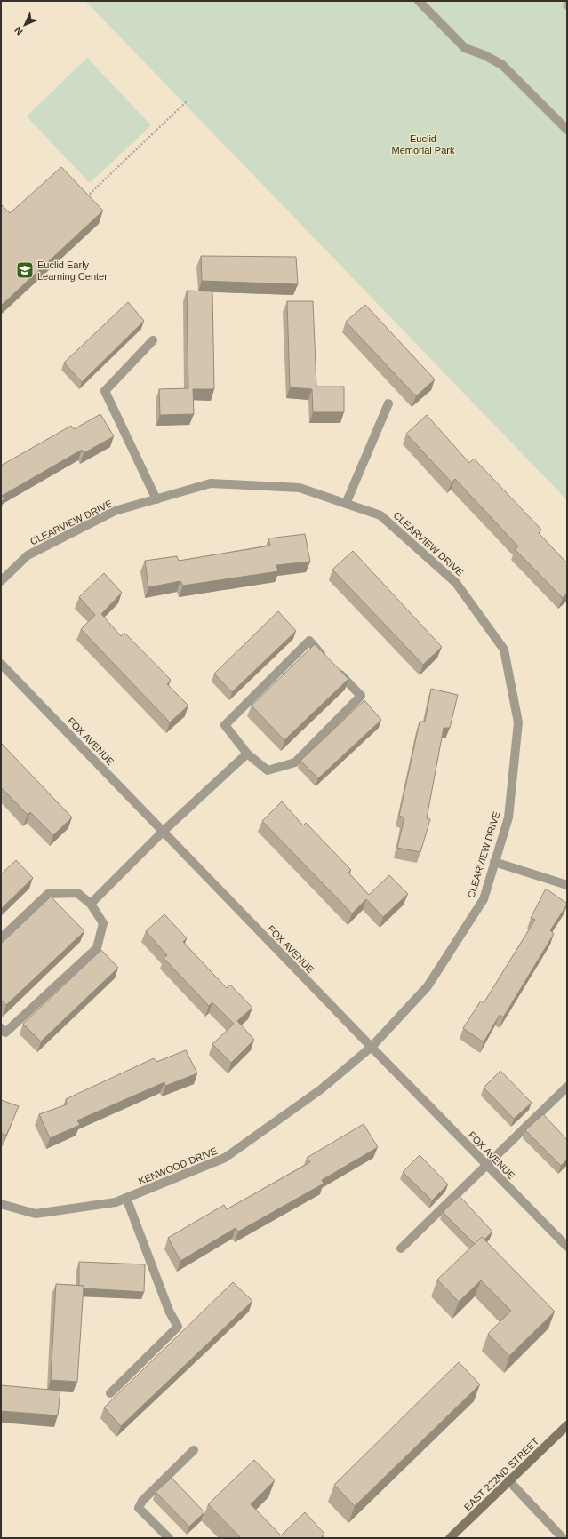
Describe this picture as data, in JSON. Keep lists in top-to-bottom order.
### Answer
{
  "streets": {
    "street": [
      "CLEARVIEW DRIVE",
      "FOX AVENUE",
      "KENWOOD DRIVE",
      "EAST 222ND STREET"
    ]
  },
  "crossings": [
    ["CLEARVIEW DRIVE", "FOX AVENUE"],
    ["CLEARVIEW DRIVE", "KENWOOD DRIVE"],
    ["FOX AVENUE", "KENWOOD DRIVE"]
  ],
  "parks": ["Euclid Memorial Park"],
  "places": {
    "school or university": ["Euclid Early Learning Center"]
  },
  "north": "bottom left"
}
